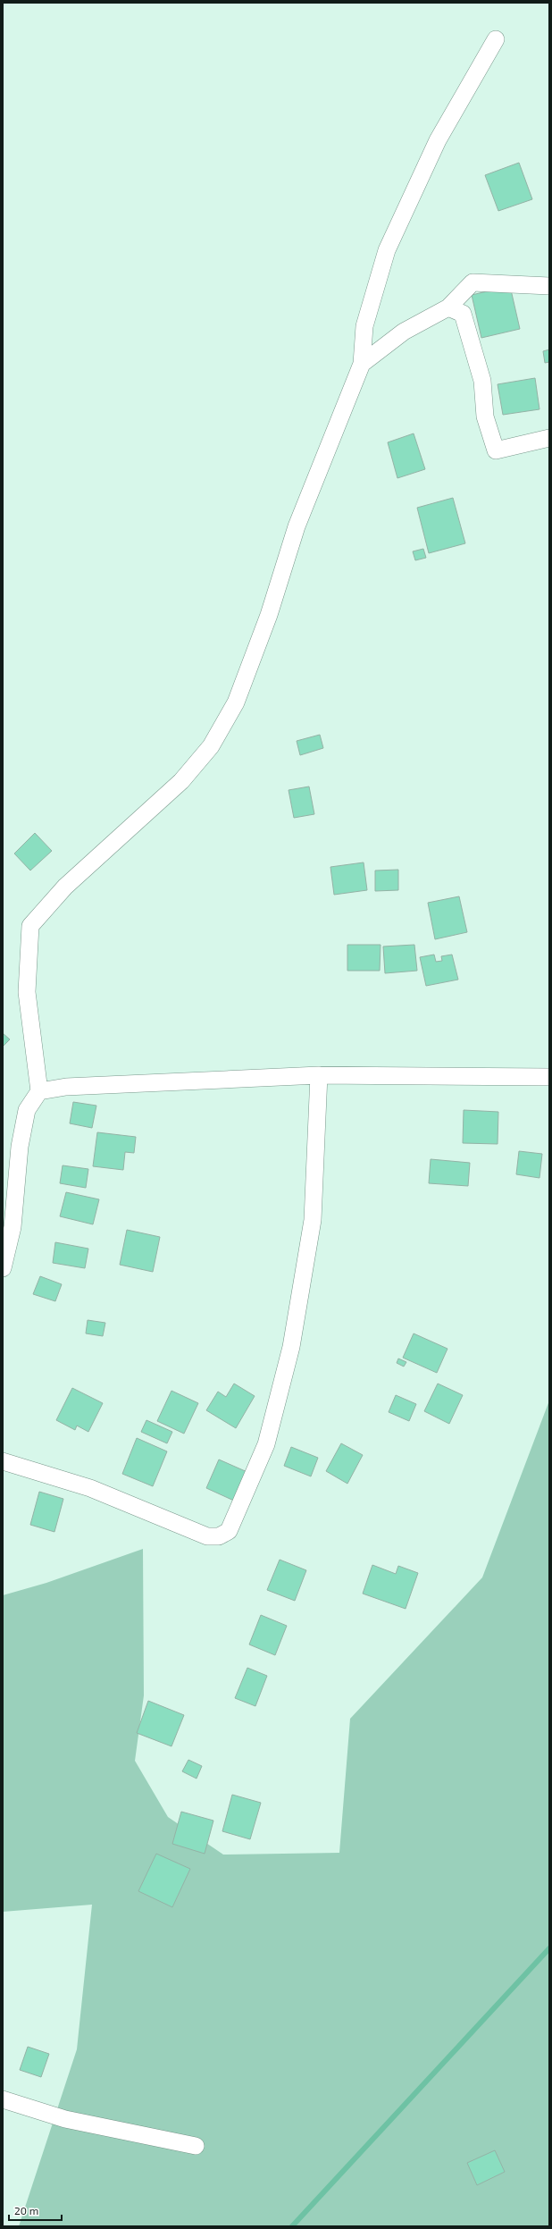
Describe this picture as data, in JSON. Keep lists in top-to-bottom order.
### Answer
{
  "scale_bar": "20 m"
}
